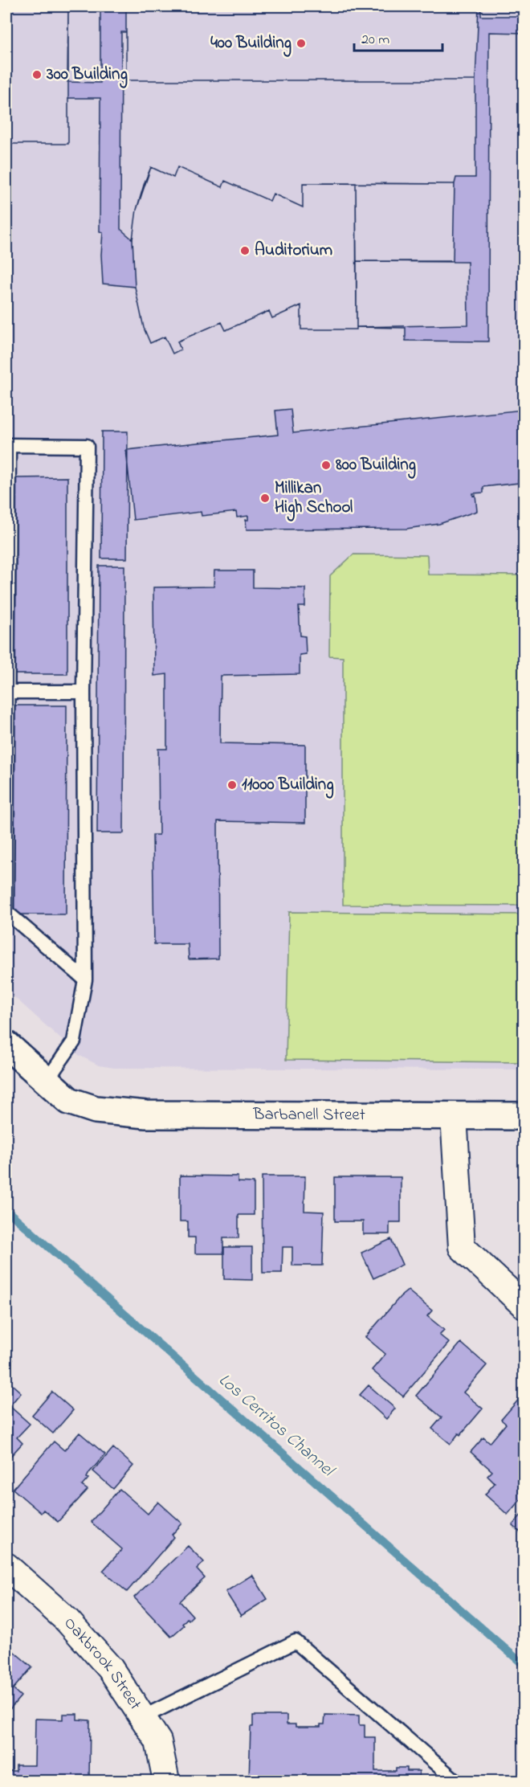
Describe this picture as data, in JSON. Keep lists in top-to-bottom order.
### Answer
{
  "streets": {
    "street": ["Barbanell Street", "Oakbrook Street"]
  },
  "water": ["Los Cerritos Channel"],
  "places": [
    "400 Building",
    "300 Building",
    "Auditorium",
    "800 Building",
    "Millikan High School",
    "11000 Building"
  ],
  "scale_bar": "20 m"
}
